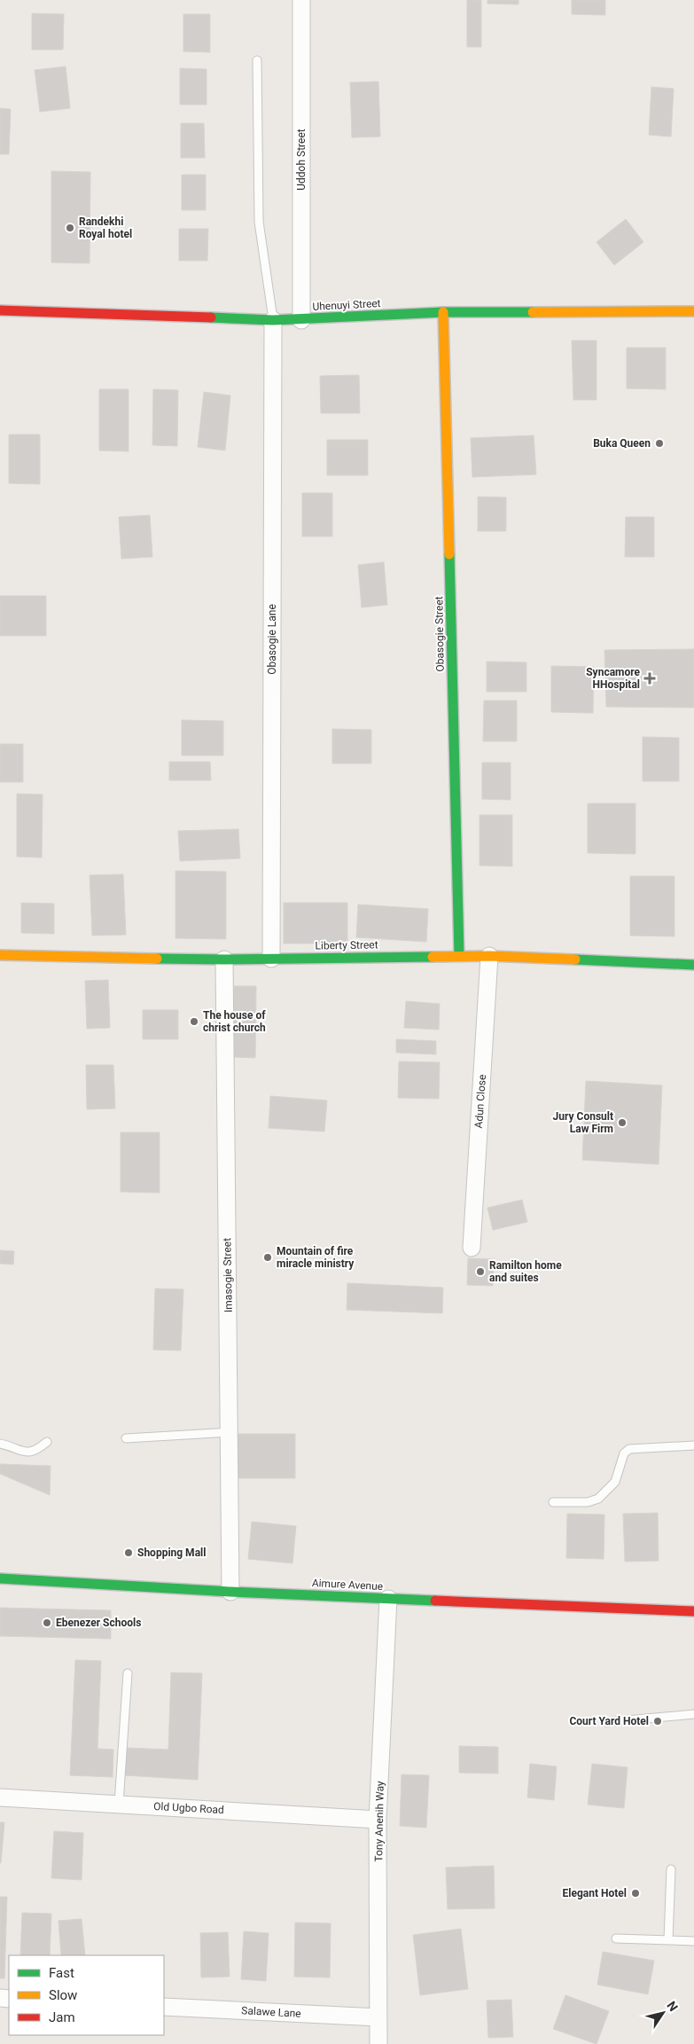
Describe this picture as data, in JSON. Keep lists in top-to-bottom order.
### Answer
{
  "streets": {
    "street": [
      "Uddoh Street",
      "Uhenuyi Street",
      "Obasogie Street",
      "Obasogie Lane",
      "Liberty Street",
      "Adun Close",
      "Imasogie Street",
      "Aimure Avenue",
      "Old Ugbo Road",
      "Tony Anenih Way",
      "Salawe Lane"
    ]
  },
  "crossings": [
    ["Uddoh Street", "Uhenuyi Street"],
    ["Uhenuyi Street", "Obasogie Street"],
    ["Uhenuyi Street", "Obasogie Lane"],
    ["Obasogie Street", "Liberty Street"],
    ["Obasogie Lane", "Liberty Street"],
    ["Liberty Street", "Adun Close"],
    ["Liberty Street", "Imasogie Street"],
    ["Imasogie Street", "Aimure Avenue"],
    ["Aimure Avenue", "Tony Anenih Way"],
    ["Old Ugbo Road", "Tony Anenih Way"],
    ["Tony Anenih Way", "Salawe Lane"]
  ],
  "places": {
    "other": [
      "Randekhi Royal hotel",
      "Buka Queen",
      "The house of christ church",
      "Jury Consult Law Firm",
      "Mountain of fire miracle ministry",
      "Ramilton home and suites",
      "Shopping Mall",
      "Ebenezer Schools",
      "Court Yard Hotel",
      "Elegant Hotel"
    ],
    "health": ["Syncamore HHospital"]
  },
  "legend": ["Fast", "Slow", "Jam"],
  "north": "top right"
}
